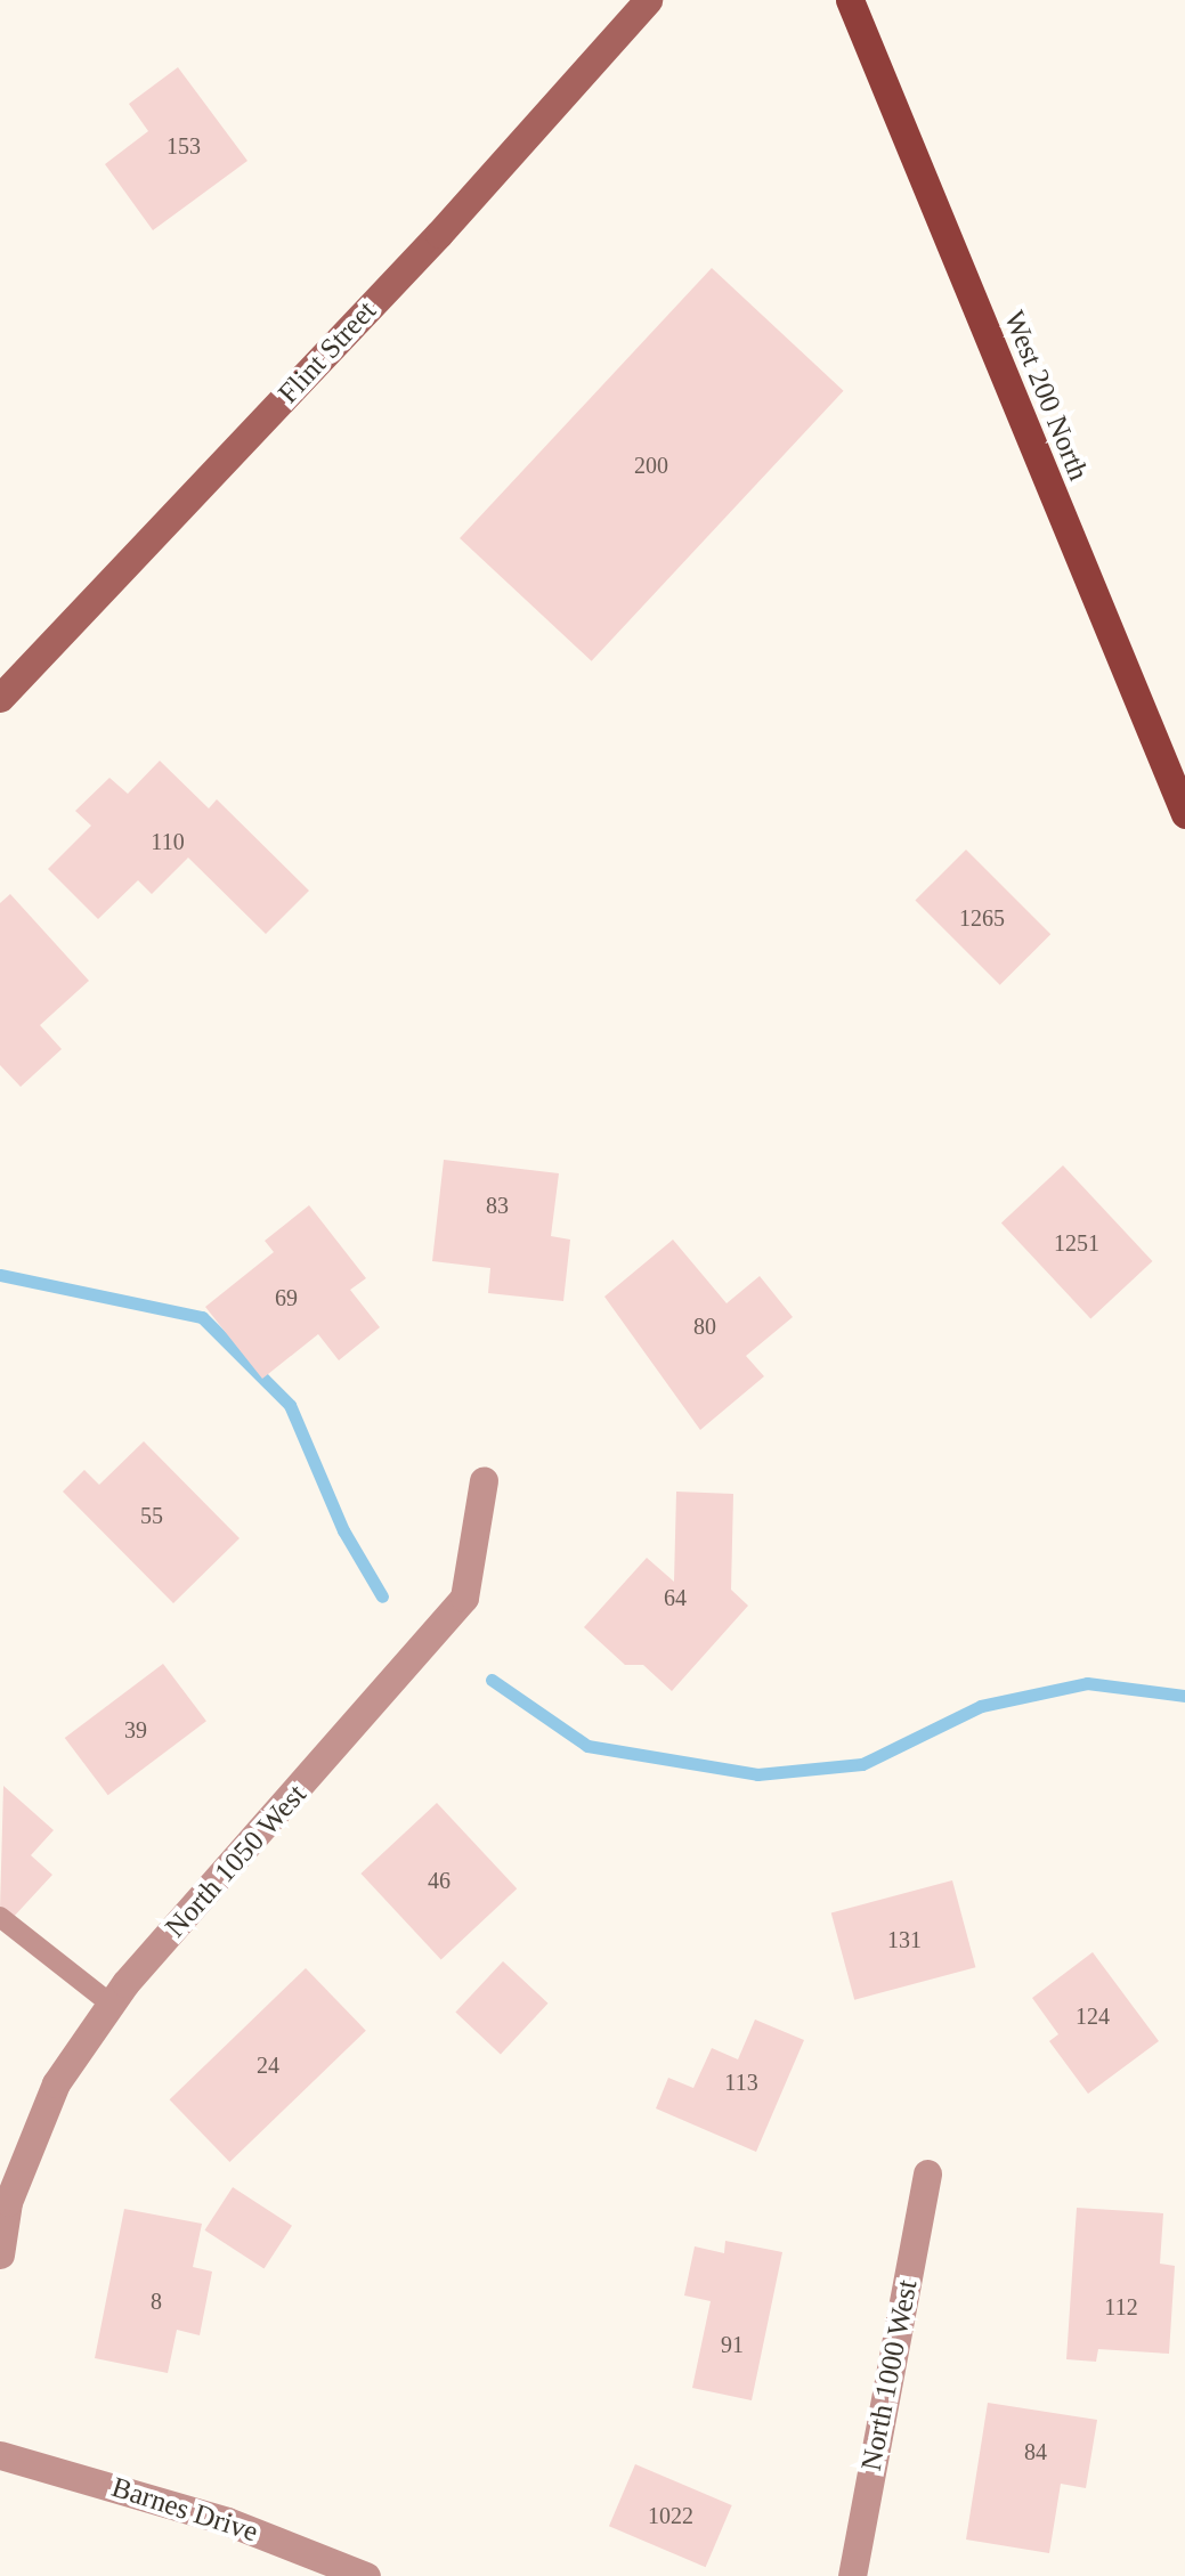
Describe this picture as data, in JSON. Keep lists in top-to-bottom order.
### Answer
{
  "streets": {
    "main road": ["Flint Street", "West 200 North"],
    "street": ["North 1050 West", "North 1000 West", "Barnes Drive"]
  },
  "house_numbers": [
    "153",
    "200",
    "110",
    "1265",
    "83",
    "1251",
    "69",
    "80",
    "55",
    "64",
    "39",
    "46",
    "131",
    "124",
    "24",
    "113",
    "8",
    "112",
    "91",
    "84",
    "1022"
  ]
}
